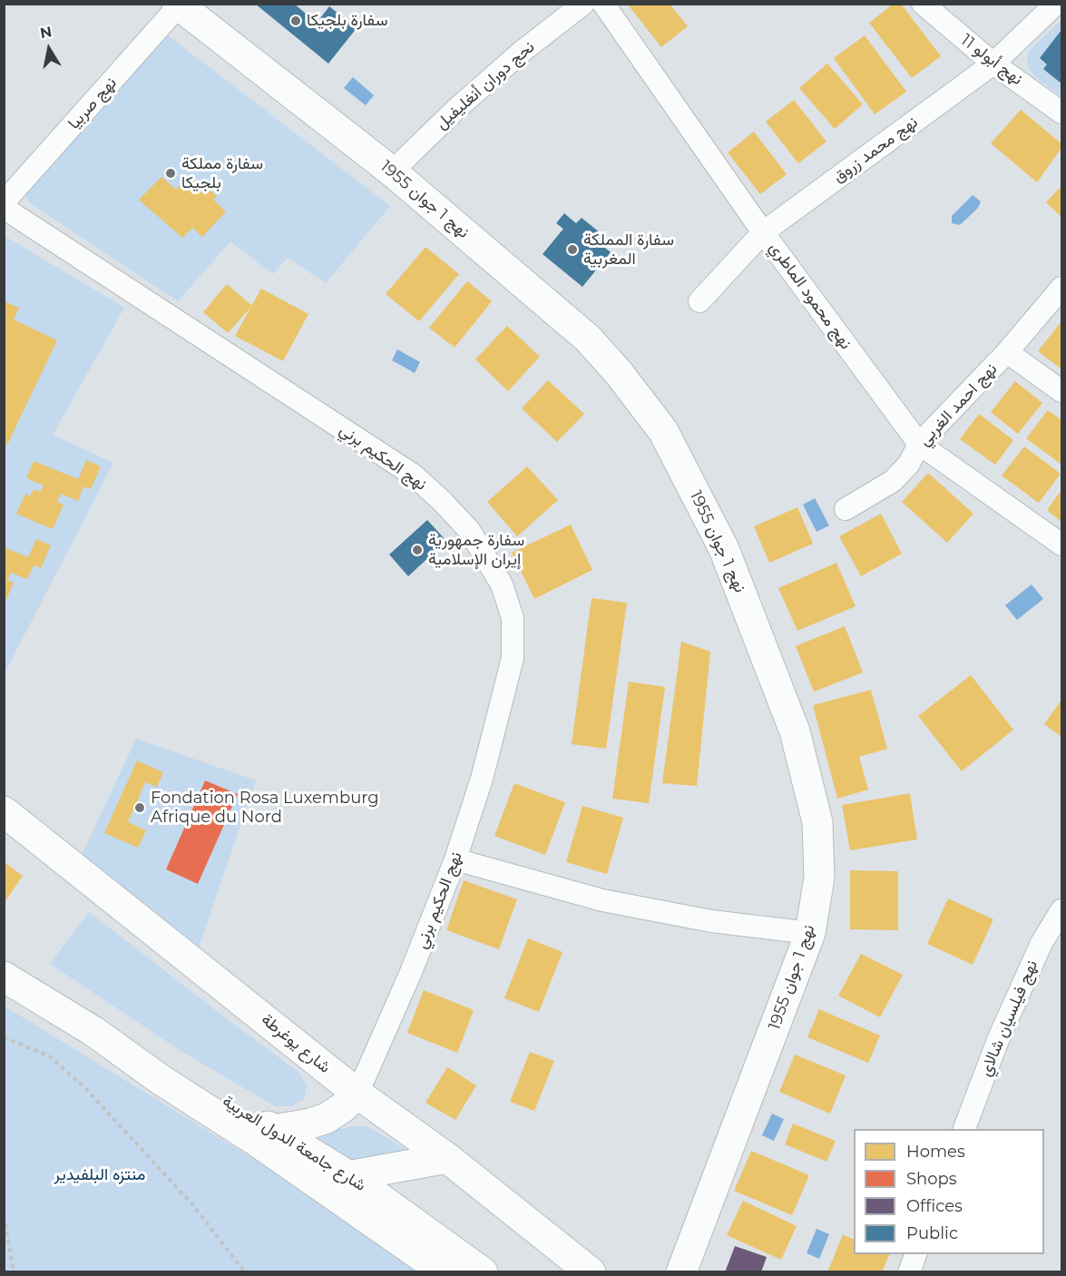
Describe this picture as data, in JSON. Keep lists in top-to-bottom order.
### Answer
{
  "streets": {
    "street": [
      "نهج أبولو 11",
      "نحج دوران أنغليفيل",
      "نهج صربيا",
      "نهج محمد زروق",
      "نهج 1 جوان 1955",
      "نهج محمود الماطري",
      "نهج احمد الغربي",
      "نهج الحكيم برني",
      "نهج فيلسيان شالاي",
      "شارع يوغرطة",
      "شارع جامعة الدول العربية"
    ]
  },
  "crossings": [
    ["نهج أبولو 11", "نهج محمد زروق"],
    ["نحج دوران أنغليفيل", "نهج 1 جوان 1955"],
    ["نهج صربيا", "نهج 1 جوان 1955"],
    ["نهج محمد زروق", "نهج محمود الماطري"],
    ["نهج محمود الماطري", "نهج احمد الغربي"],
    ["نهج الحكيم برني", "شارع يوغرطة"]
  ],
  "parks": ["منتزه البلفيدير"],
  "places": [
    "سفارة بلجيكا",
    "سفارة مملكة بلجيكا",
    "سفارة المملكة المغربية",
    "سفارة جمهورية إيران الإسلامية",
    "Fondation Rosa Luxemburg Afrique du Nord"
  ],
  "legend": [
    "Homes",
    "Shops",
    "Offices",
    "Public"
  ],
  "north": "top"
}
